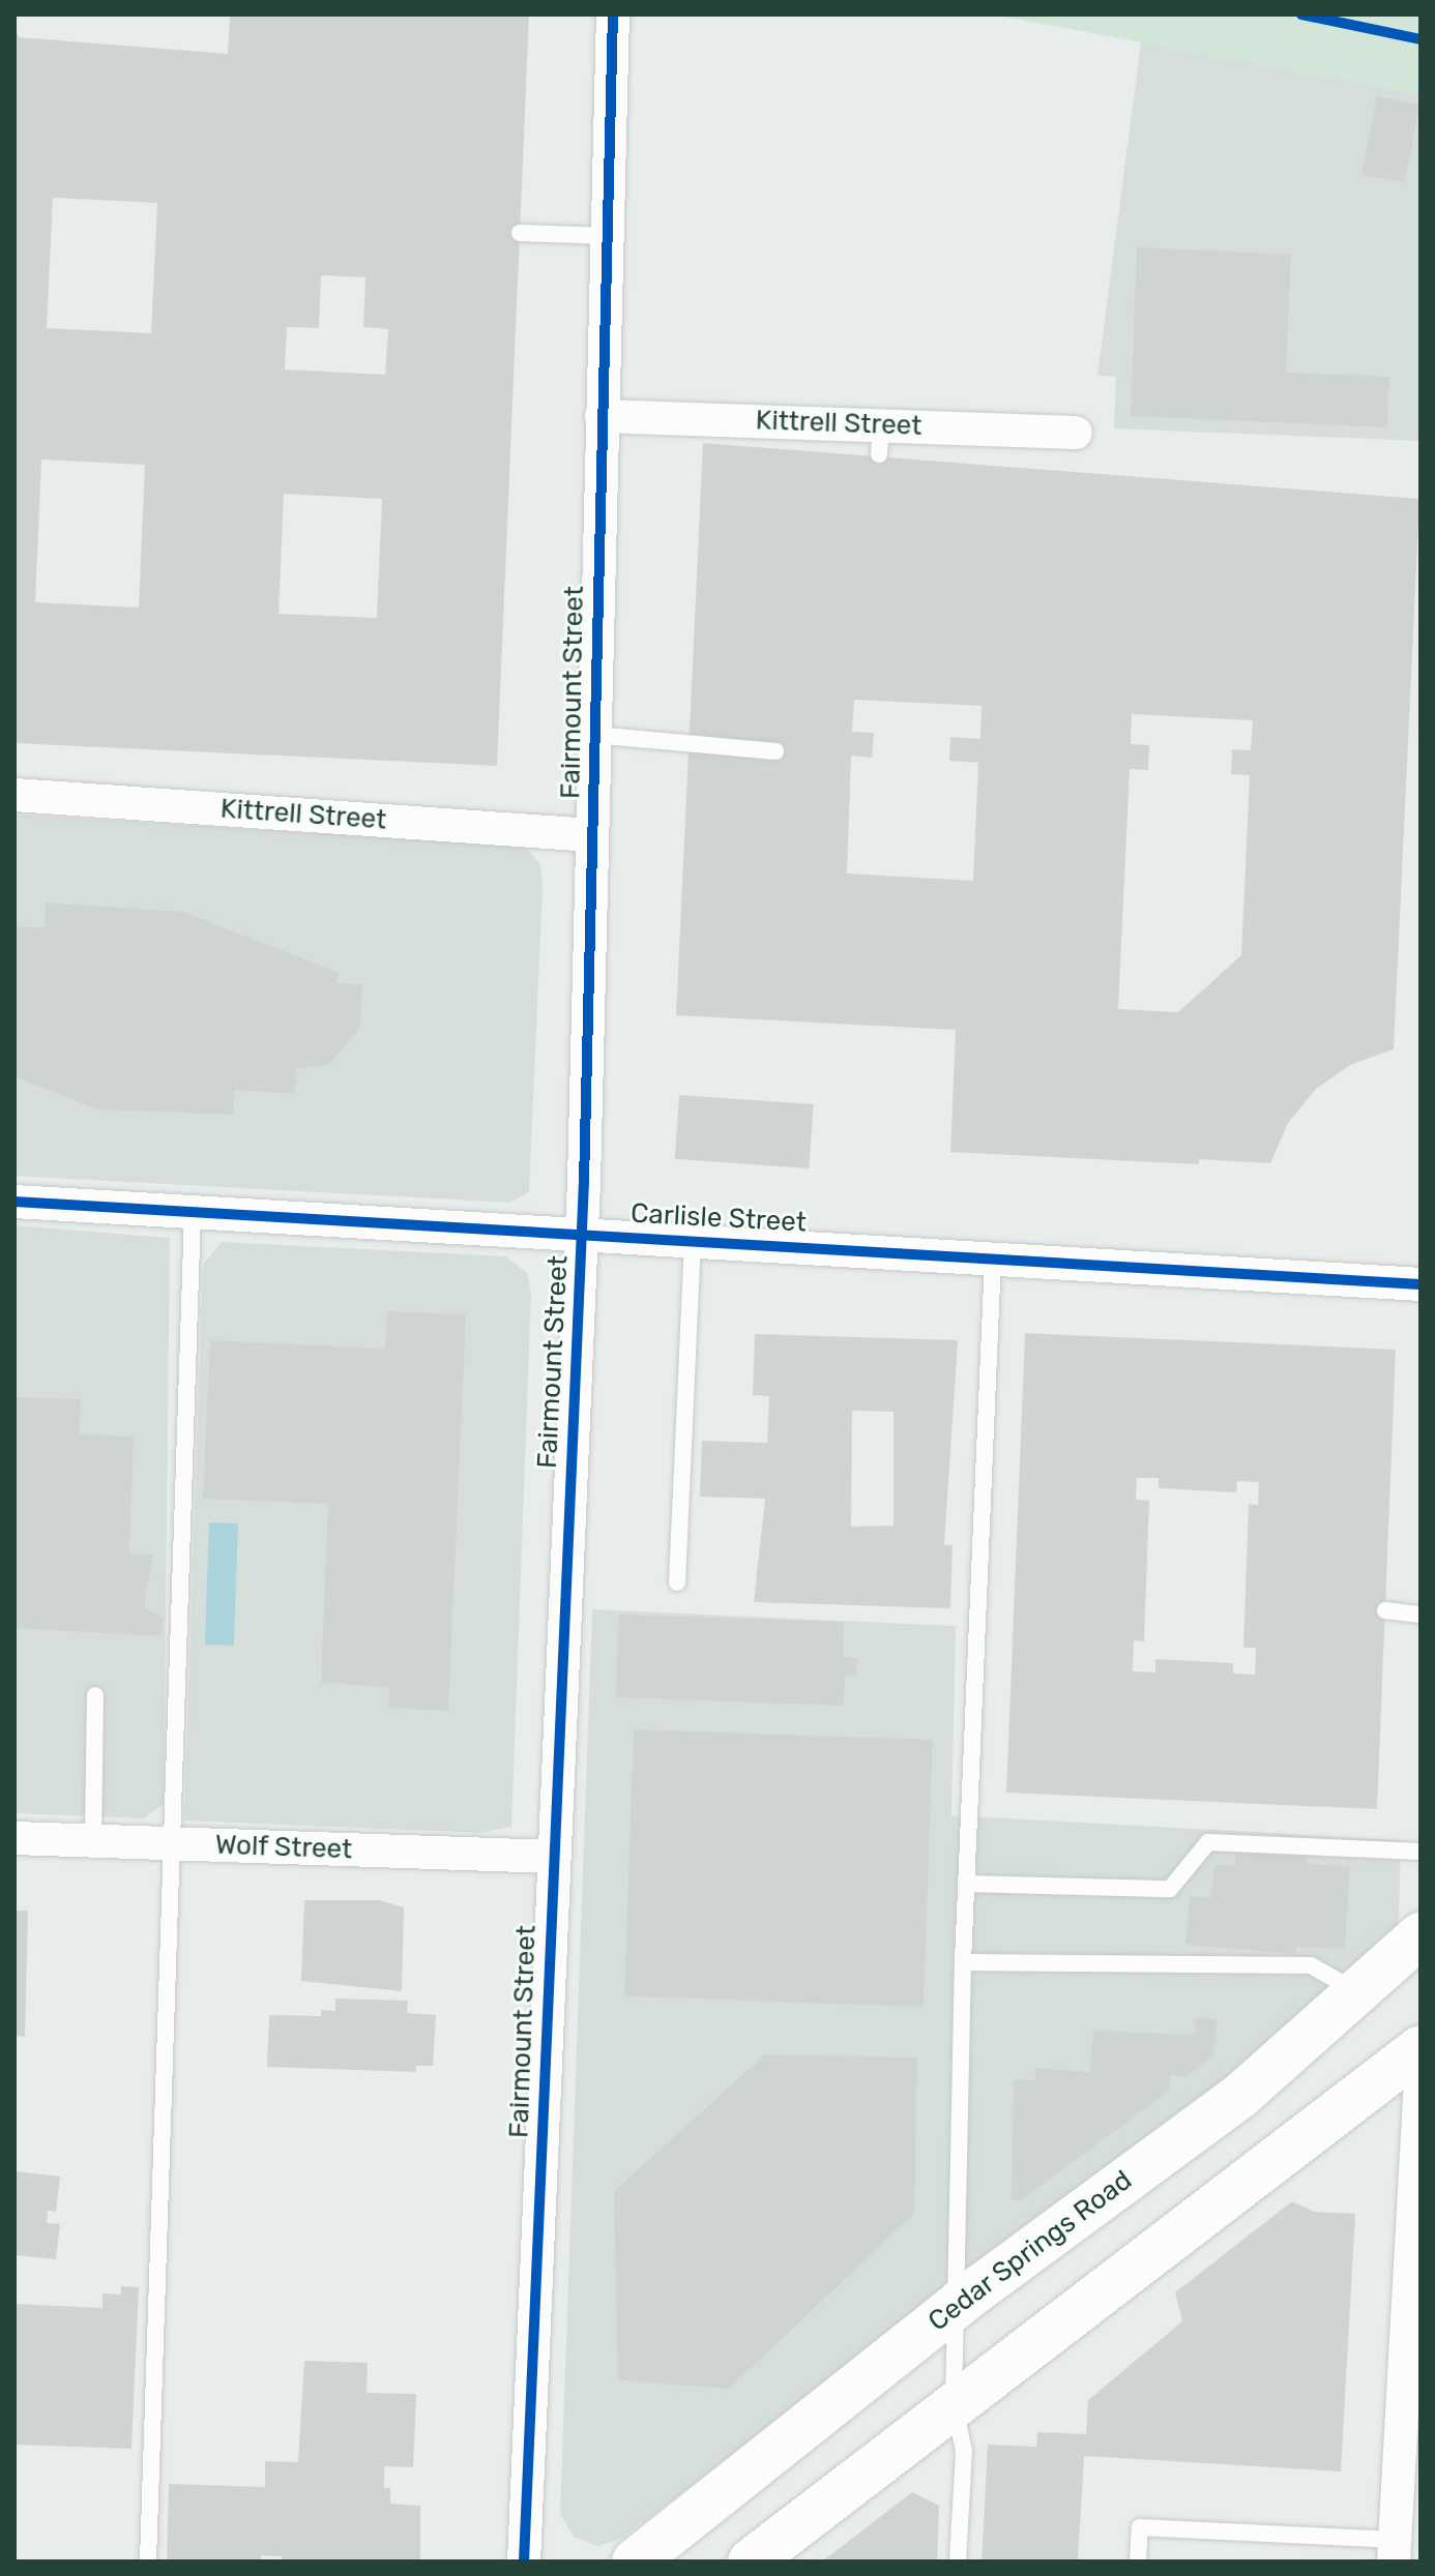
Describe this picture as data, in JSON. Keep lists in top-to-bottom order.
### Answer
{
  "streets": {
    "main road": ["Cedar Springs Road"],
    "street": [
      "Kittrell Street",
      "Fairmount Street",
      "Carlisle Street",
      "Wolf Street"
    ]
  },
  "crossings": [
    ["Kittrell Street", "Fairmount Street"],
    ["Fairmount Street", "Carlisle Street"],
    ["Fairmount Street", "Wolf Street"]
  ]
}
